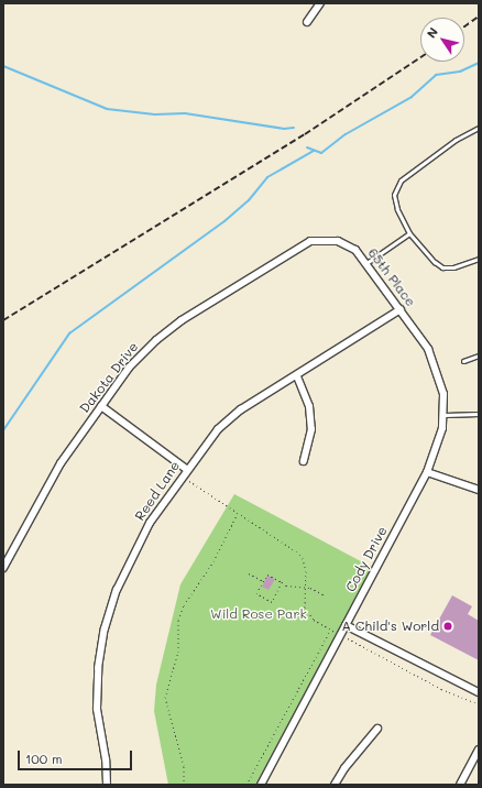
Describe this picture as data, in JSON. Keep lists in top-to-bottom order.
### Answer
{
  "streets": {
    "street": [
      "65th Place",
      "Dakota Drive",
      "Reed Lane",
      "Cody Drive"
    ]
  },
  "crossings": [
    ["65th Place", "Dakota Drive"],
    ["65th Place", "Reed Lane"],
    ["65th Place", "Cody Drive"]
  ],
  "parks": ["Wild Rose Park"],
  "places": ["A Child's World"],
  "scale_bar": "100 m",
  "north": "top left"
}
